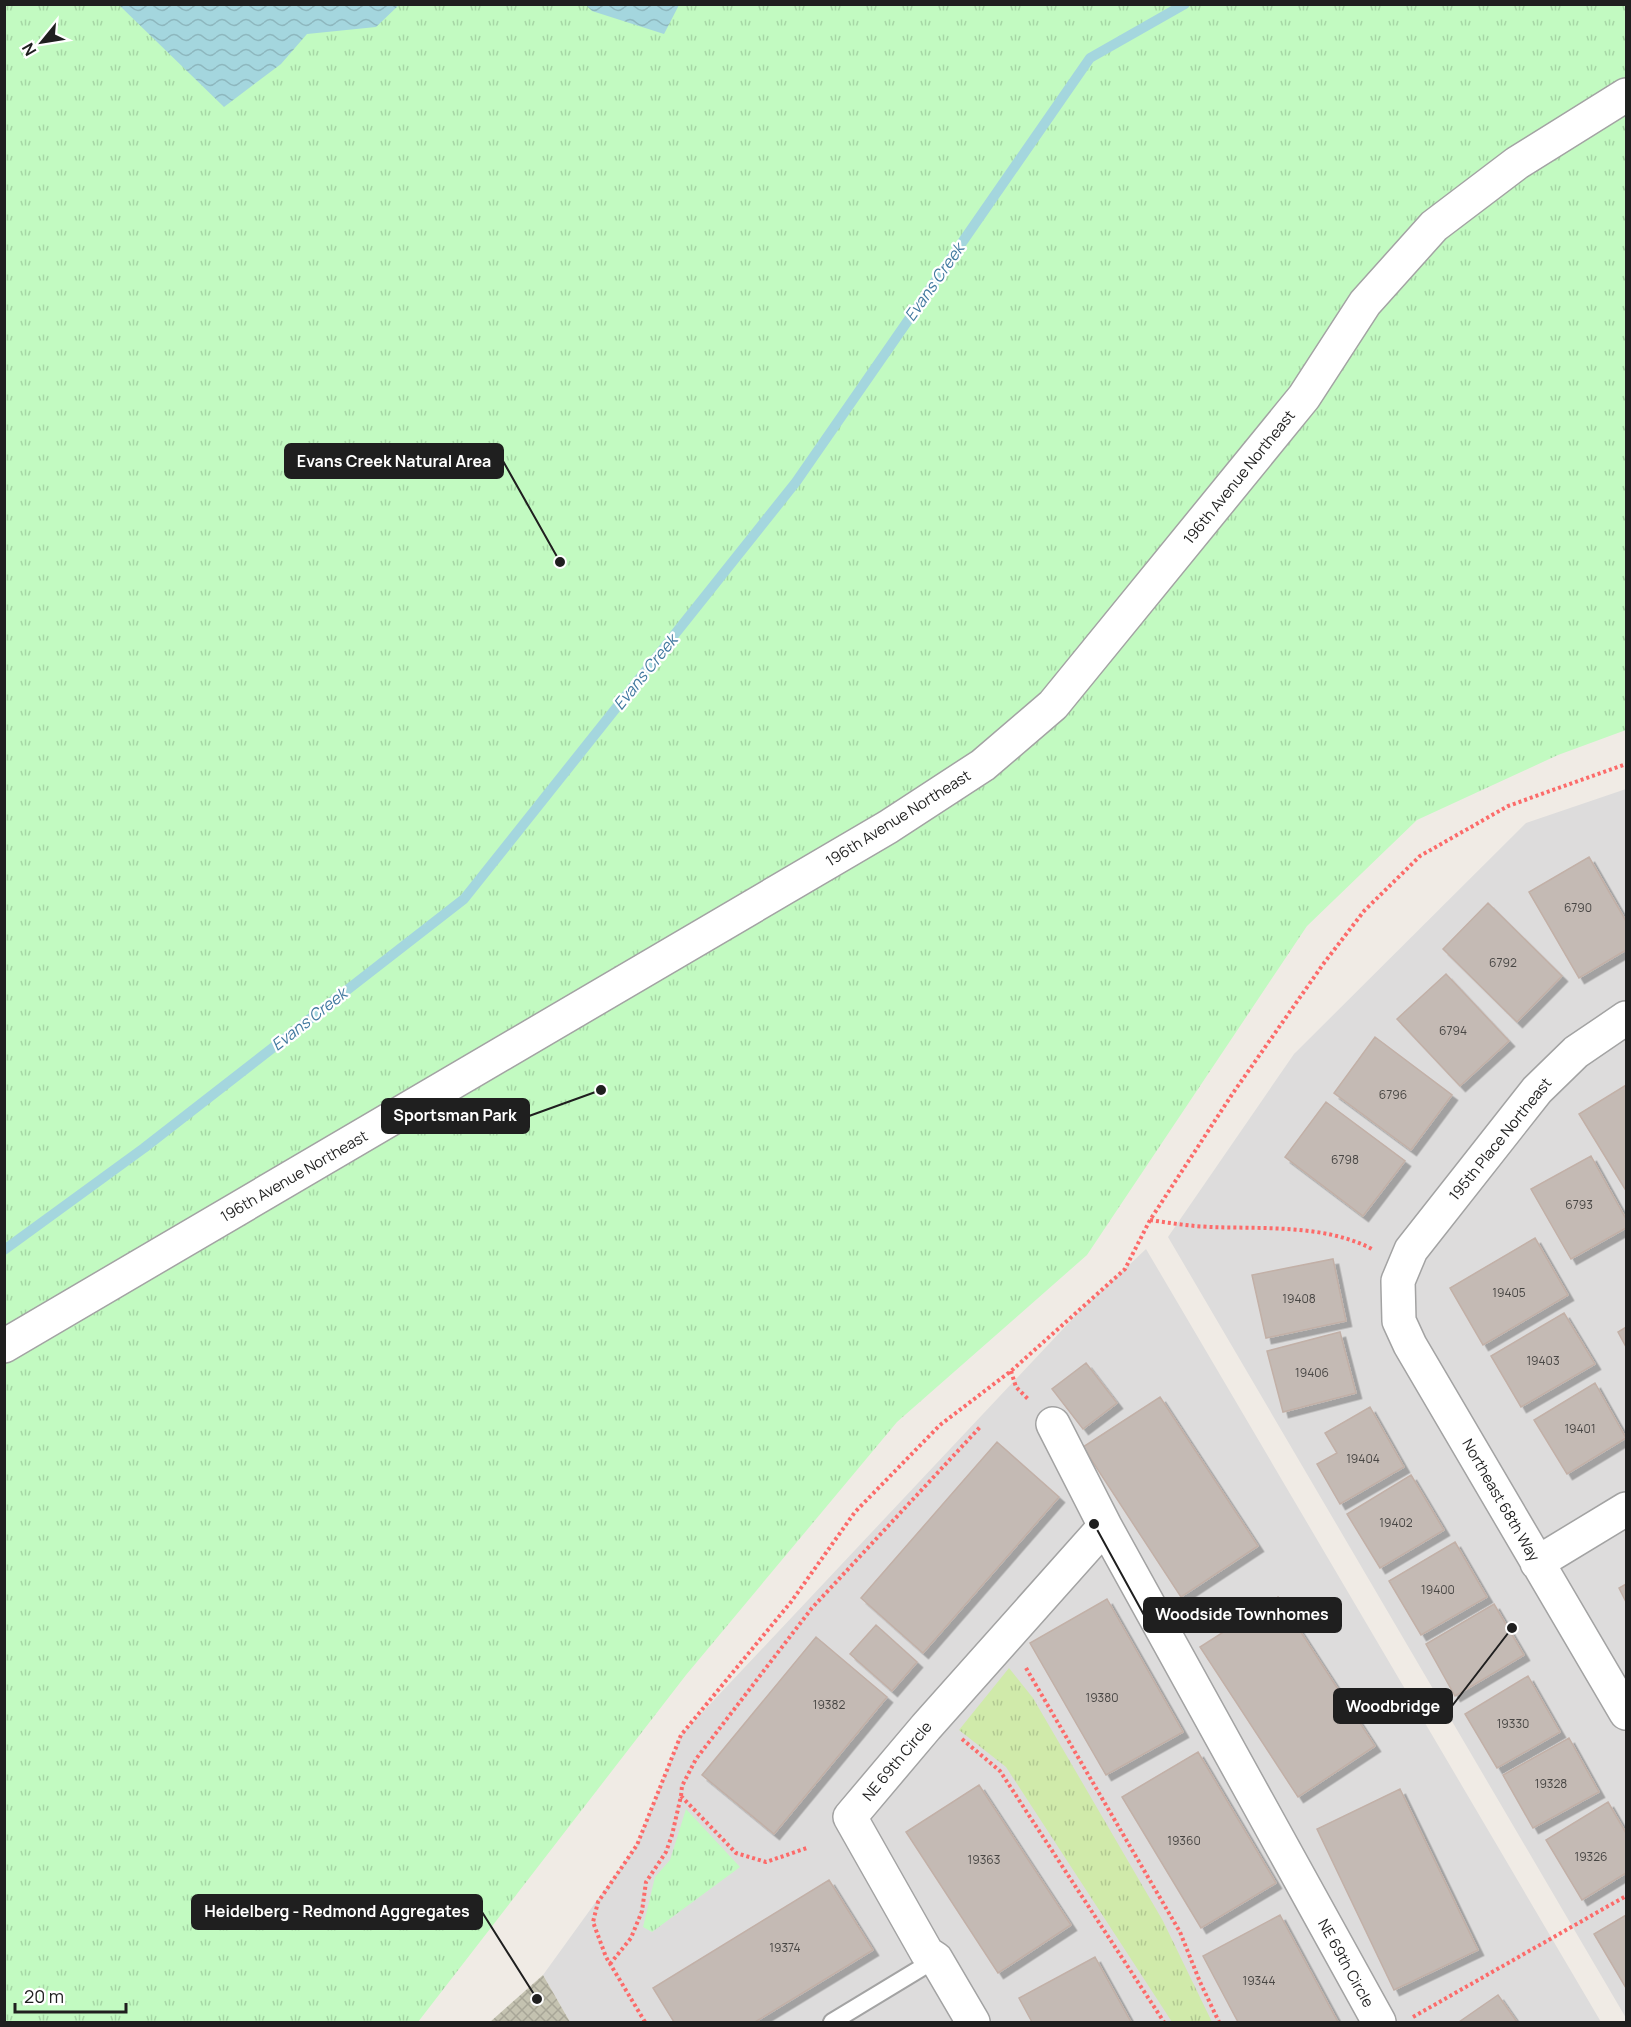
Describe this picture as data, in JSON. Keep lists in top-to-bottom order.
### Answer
{
  "streets": {
    "street": [
      "196th Avenue Northeast",
      "195th Place Northeast",
      "Northeast 68th Way",
      "NE 69th Circle"
    ]
  },
  "crossings": [
    ["195th Place Northeast", "Northeast 68th Way"]
  ],
  "water": ["Evans Creek"],
  "places": [
    "Evans Creek Natural Area",
    "Sportsman Park",
    "Woodside Townhomes",
    "Woodbridge",
    "Heidelberg - Redmond Aggregates"
  ],
  "house_numbers": [
    "6790",
    "6792",
    "6794",
    "6796",
    "6798",
    "6793",
    "19405",
    "19408",
    "19403",
    "19406",
    "19401",
    "19404",
    "19402",
    "19400",
    "19380",
    "19382",
    "19330",
    "19328",
    "19360",
    "19326",
    "19363",
    "19374",
    "19344"
  ],
  "scale_bar": "20 m",
  "north": "bottom left"
}
